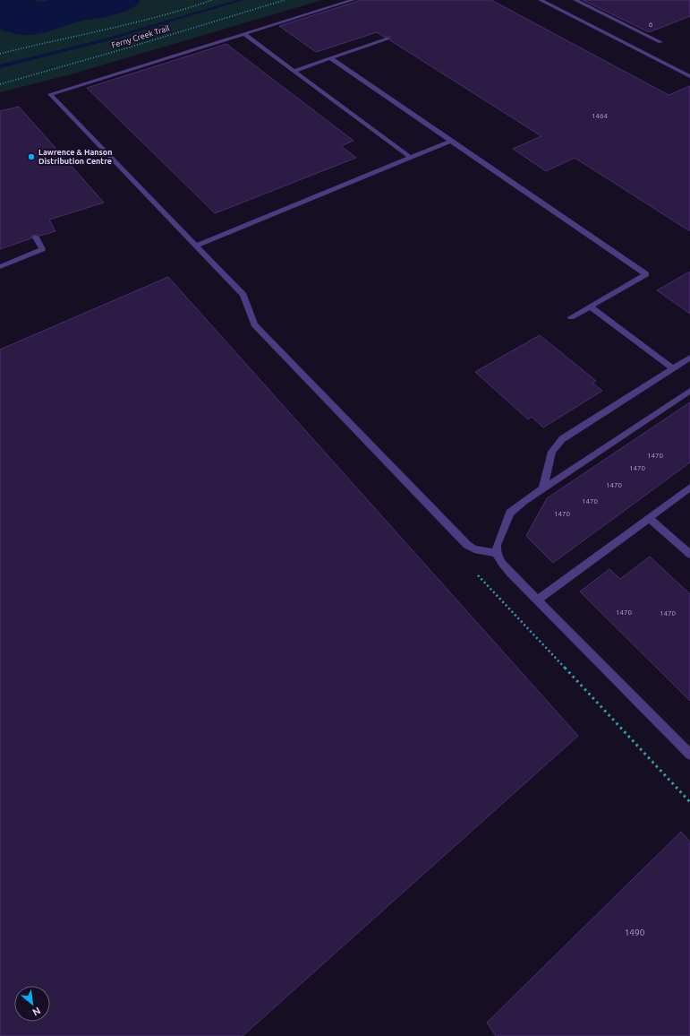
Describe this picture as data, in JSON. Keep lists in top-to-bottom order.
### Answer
{
  "streets": {
    "path": ["Ferny Creek Trail"]
  },
  "places": ["Lawrence & Hanson Distribution Centre"],
  "house_numbers": [
    "6",
    "1464",
    "1470",
    "1470",
    "1470",
    "1470",
    "1470",
    "1470",
    "1470",
    "1490"
  ],
  "north": "bottom right"
}
